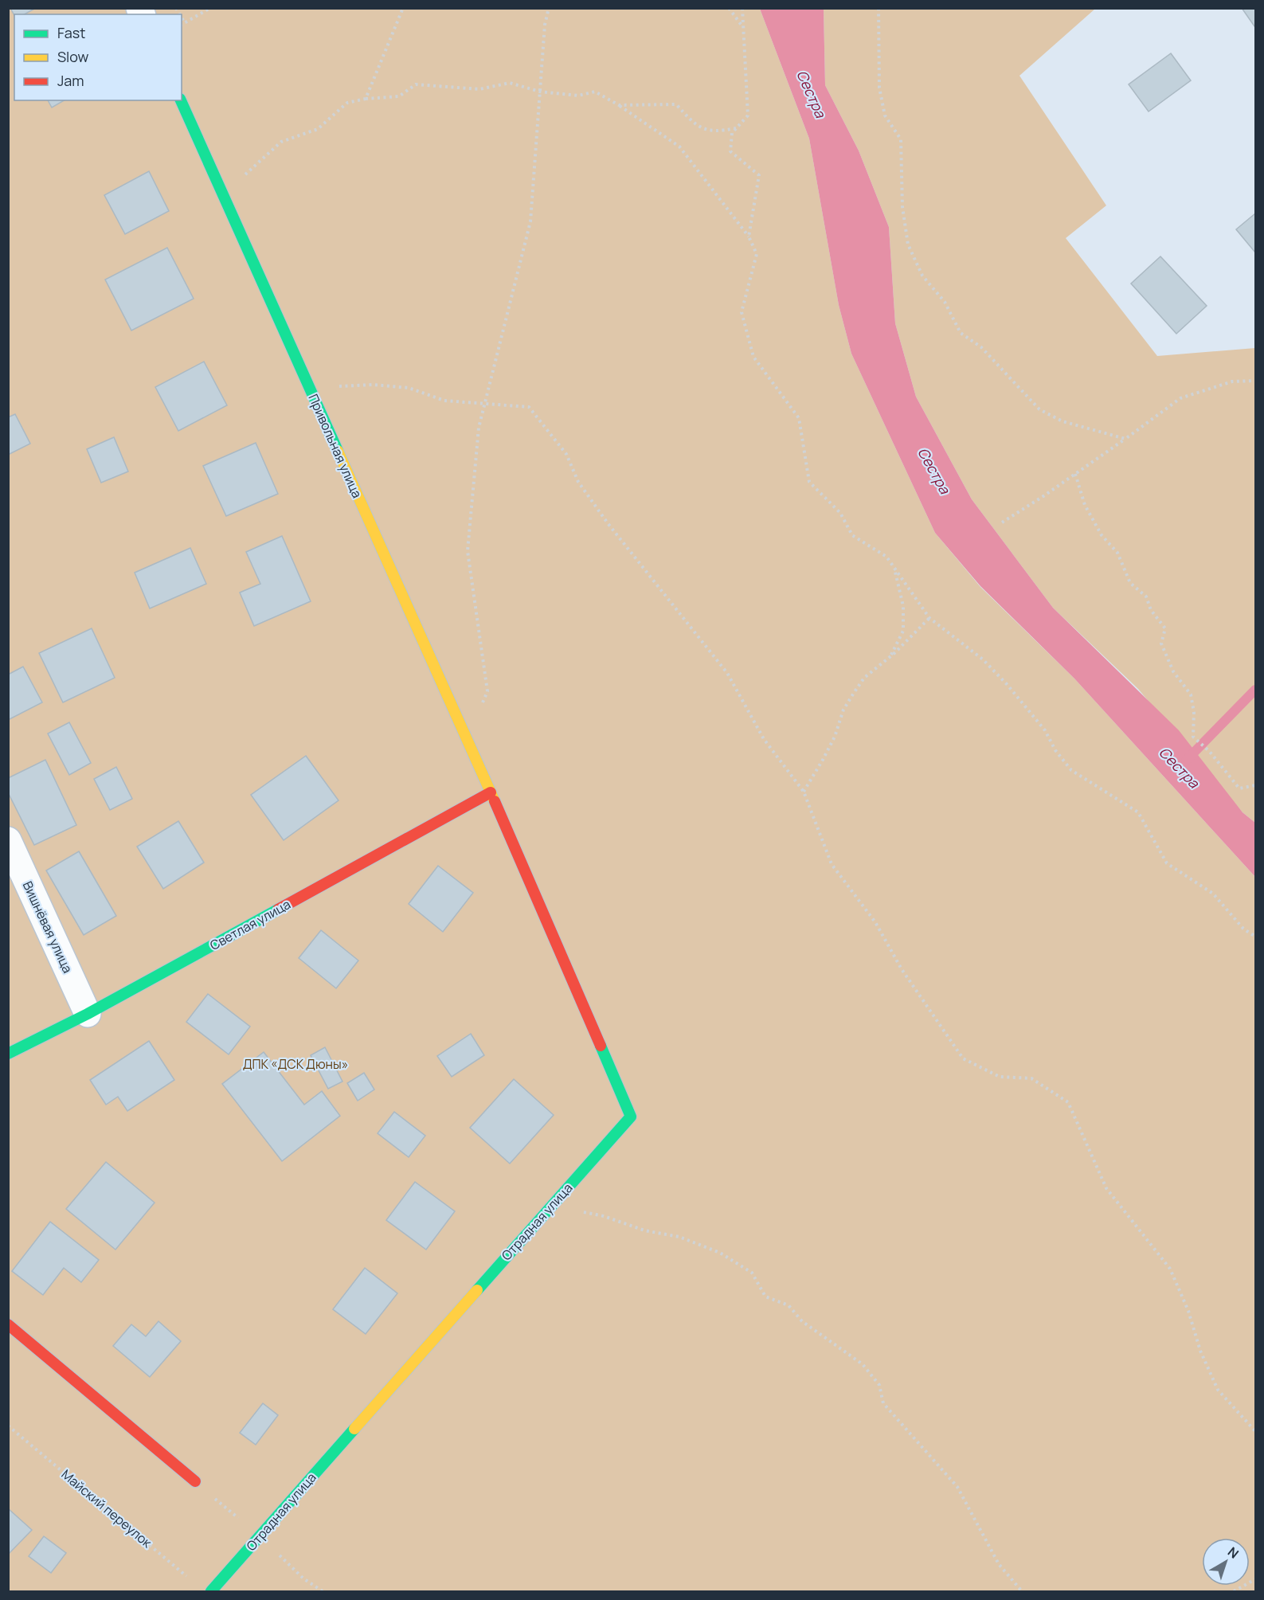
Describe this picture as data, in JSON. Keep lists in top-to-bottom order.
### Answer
{
  "streets": {
    "street": [
      "Привольная улица",
      "Светлая улица",
      "Вишнёвая улица",
      "Отрадная улица"
    ],
    "path": ["Майский переулок"]
  },
  "crossings": [
    ["Привольная улица", "Светлая улица"],
    ["Привольная улица", "Отрадная улица"],
    ["Светлая улица", "Вишнёвая улица"],
    ["Светлая улица", "Отрадная улица"]
  ],
  "water": ["Сестра"],
  "parks": ["ДПК «ДСК Дюны»"],
  "legend": ["Fast", "Slow", "Jam"],
  "north": "top right"
}
